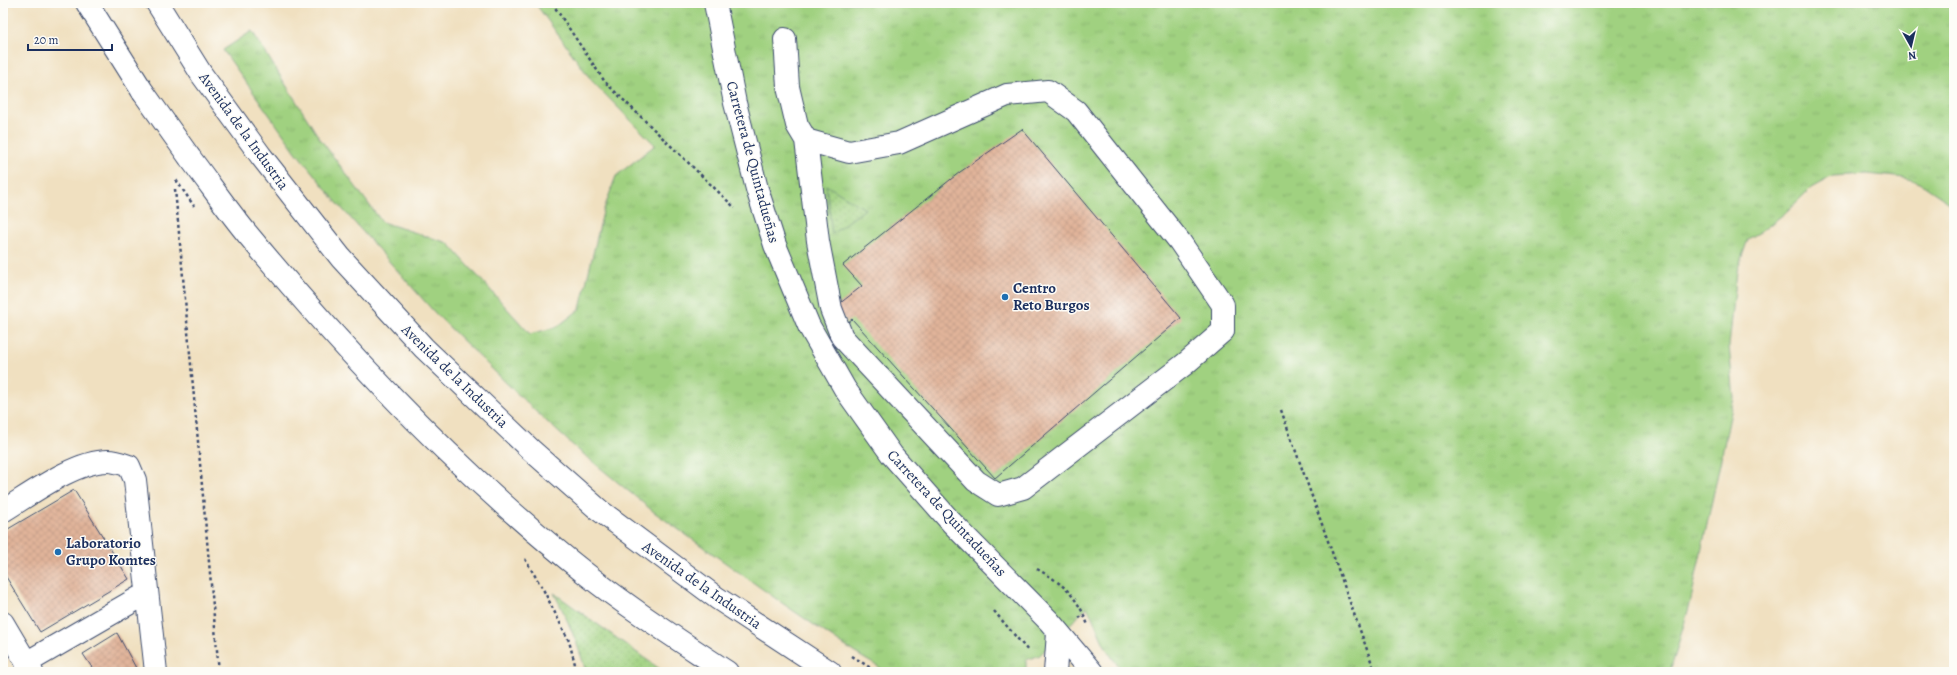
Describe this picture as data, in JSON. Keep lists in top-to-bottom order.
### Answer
{
  "streets": {
    "main road": ["Avenida de la Industria", "Carretera de Quintadueñas"]
  },
  "places": ["Centro Reto Burgos", "Laboratorio Grupo Komtes"],
  "scale_bar": "20 m",
  "north": "bottom"
}
